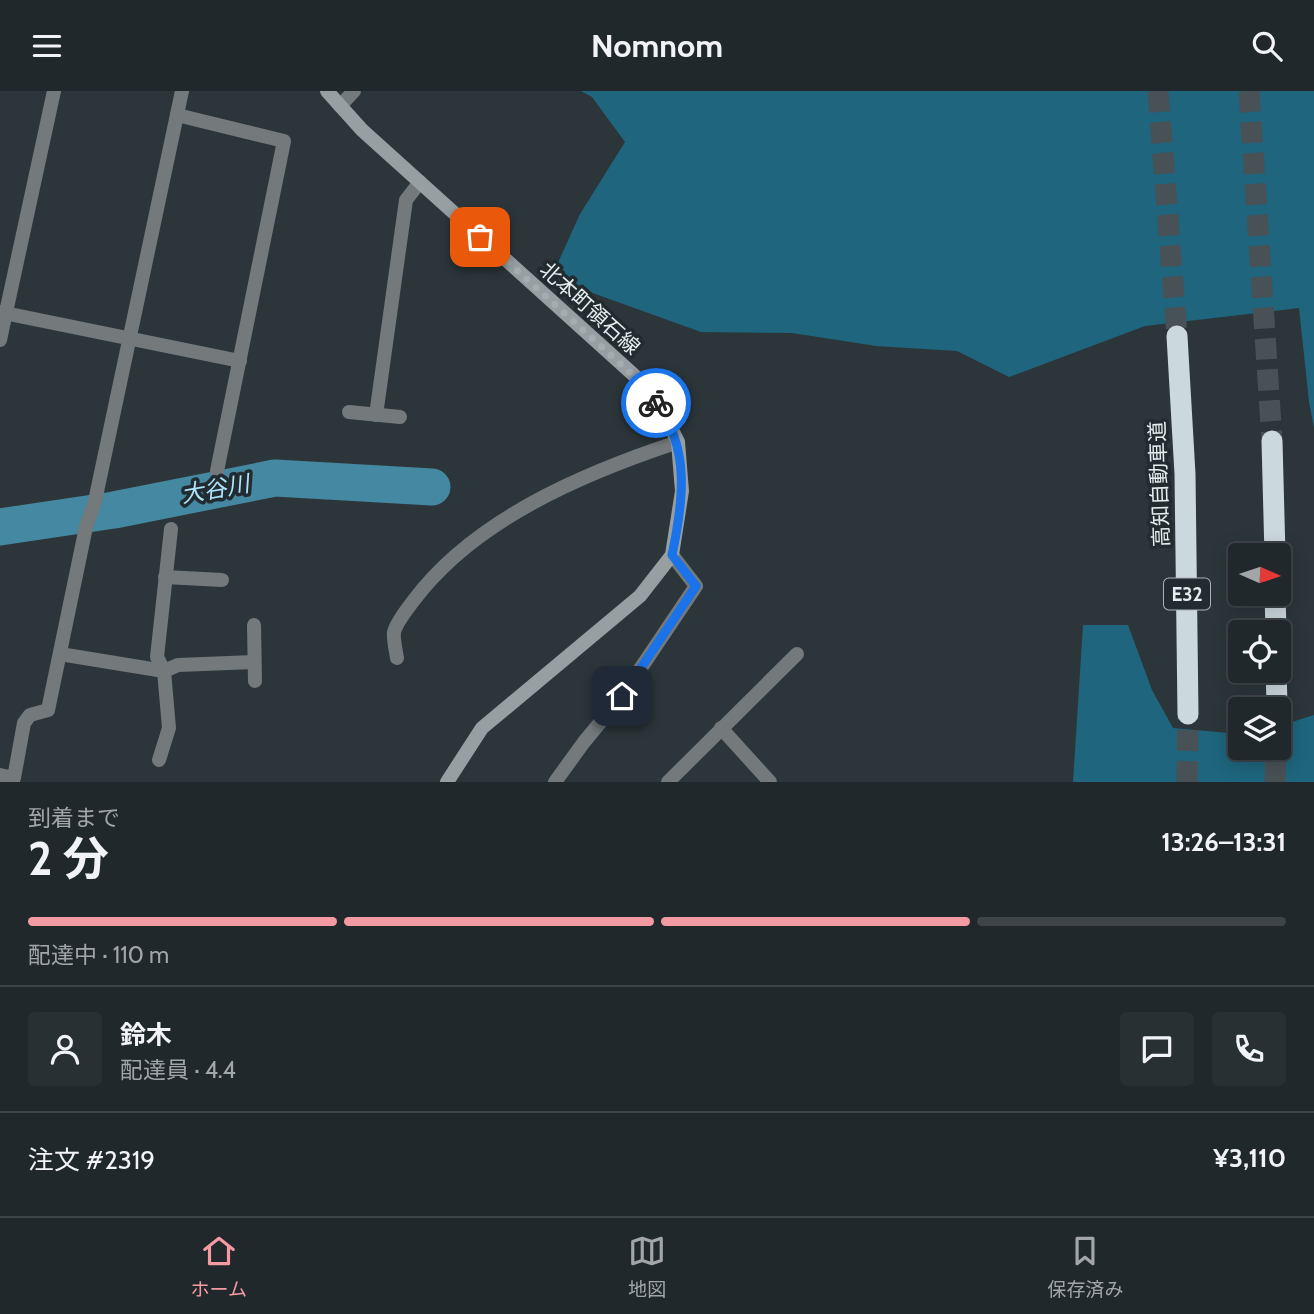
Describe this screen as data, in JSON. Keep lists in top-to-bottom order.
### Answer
{
  "streets": {
    "highway": ["高知自動車道", "E32"],
    "main road": ["北本町領石線"]
  },
  "water": ["大谷川"],
  "north": "right",
  "page": {
    "header": "Nomnom",
    "heading": ["2 分", "到着まで", "13:26–13:31"],
    "panel": [
      "鈴木",
      "配達員 · 4.4",
      "注文 #2319",
      "¥3,110"
    ],
    "bar": "配達中 · 110 m",
    "tabs": ["ホーム", "地図", "保存済み"]
  }
}
